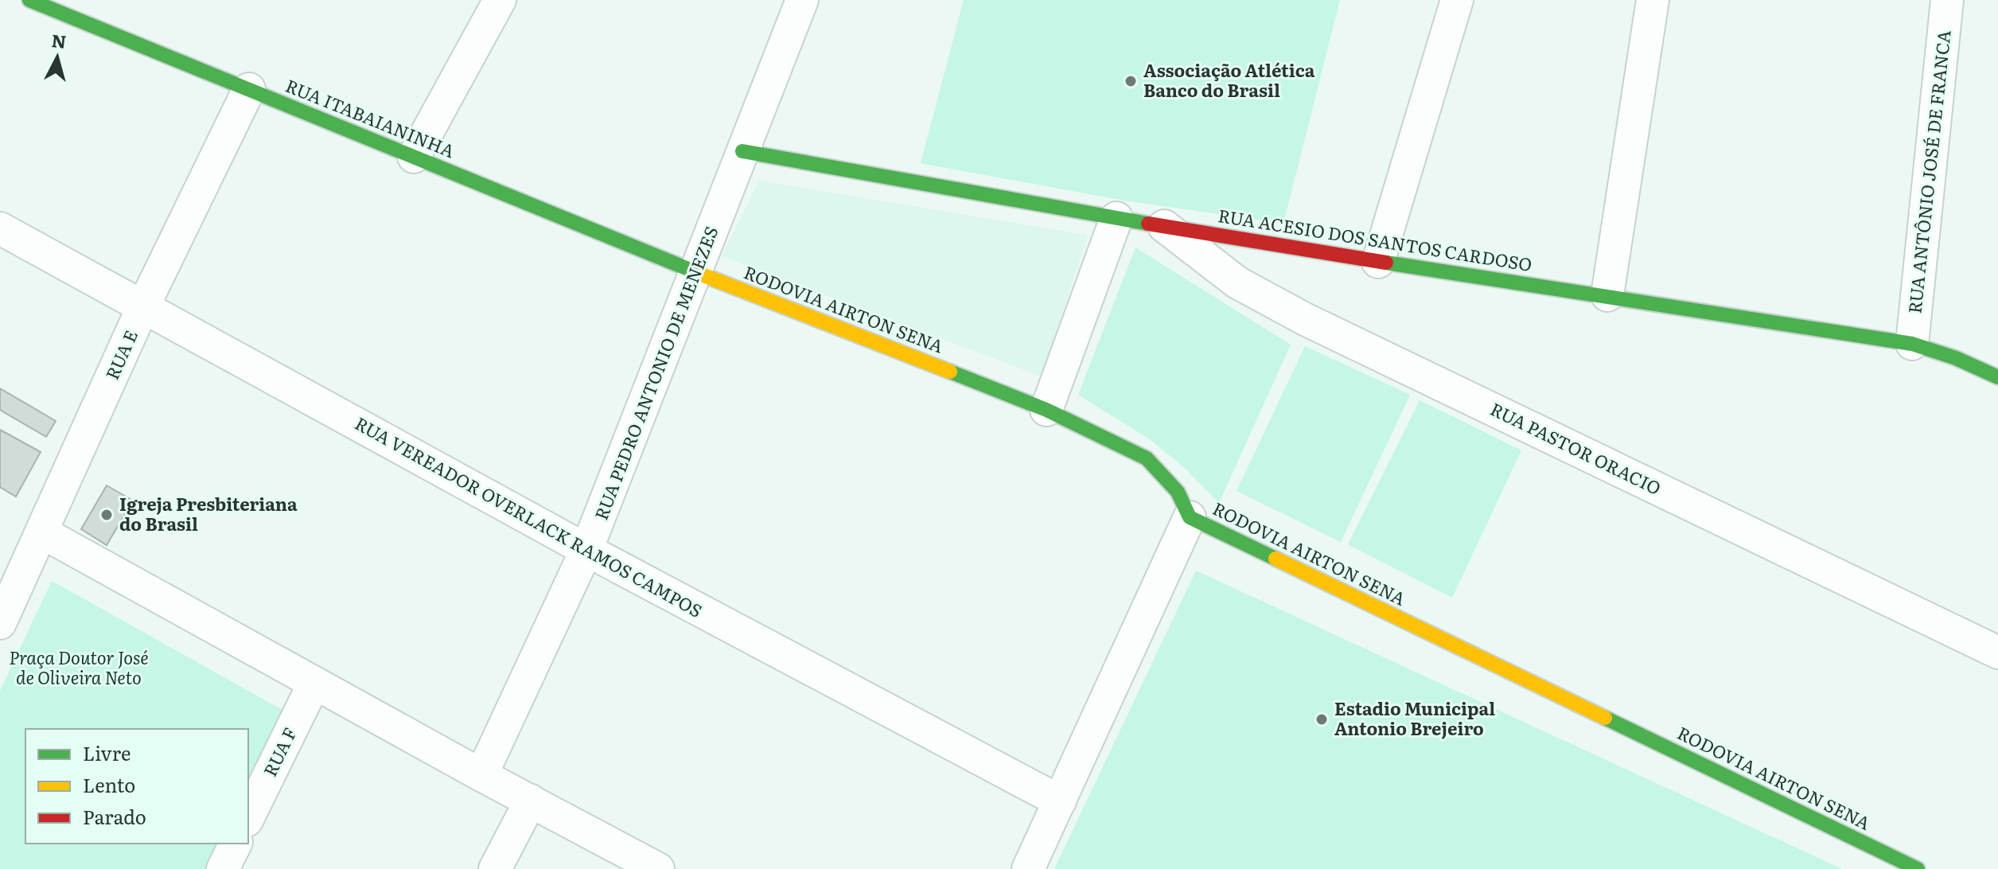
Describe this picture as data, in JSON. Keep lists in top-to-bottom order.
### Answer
{
  "streets": {
    "street": [
      "RUA ITABAIANINHA",
      "RUA ANTÔNIO JOSÉ DE FRANCA",
      "RUA ACESIO DOS SANTOS CARDOSO",
      "RODOVIA AIRTON SENA",
      "RUA E",
      "RUA PEDRO ANTONIO DE MENEZES",
      "RUA PASTOR ORACIO",
      "RUA VEREADOR OVERLACK RAMOS CAMPOS",
      "RUA F"
    ]
  },
  "crossings": [
    ["RUA ITABAIANINHA", "RODOVIA AIRTON SENA"],
    ["RUA ITABAIANINHA", "RUA E"],
    ["RUA ITABAIANINHA", "RUA PEDRO ANTONIO DE MENEZES"],
    ["RUA ANTÔNIO JOSÉ DE FRANCA", "RUA ACESIO DOS SANTOS CARDOSO"],
    ["RUA ACESIO DOS SANTOS CARDOSO", "RUA PEDRO ANTONIO DE MENEZES"],
    ["RUA ACESIO DOS SANTOS CARDOSO", "RUA PASTOR ORACIO"],
    ["RODOVIA AIRTON SENA", "RUA PEDRO ANTONIO DE MENEZES"],
    ["RUA E", "RUA VEREADOR OVERLACK RAMOS CAMPOS"],
    ["RUA PEDRO ANTONIO DE MENEZES", "RUA VEREADOR OVERLACK RAMOS CAMPOS"]
  ],
  "parks": ["Praça Doutor José de Oliveira Neto"],
  "places": ["Associação Atlética Banco do Brasil", "Igreja Presbiteriana do Brasil", "Estadio Municipal Antonio Brejeiro"],
  "legend": ["Livre", "Lento", "Parado"],
  "north": "top"
}
